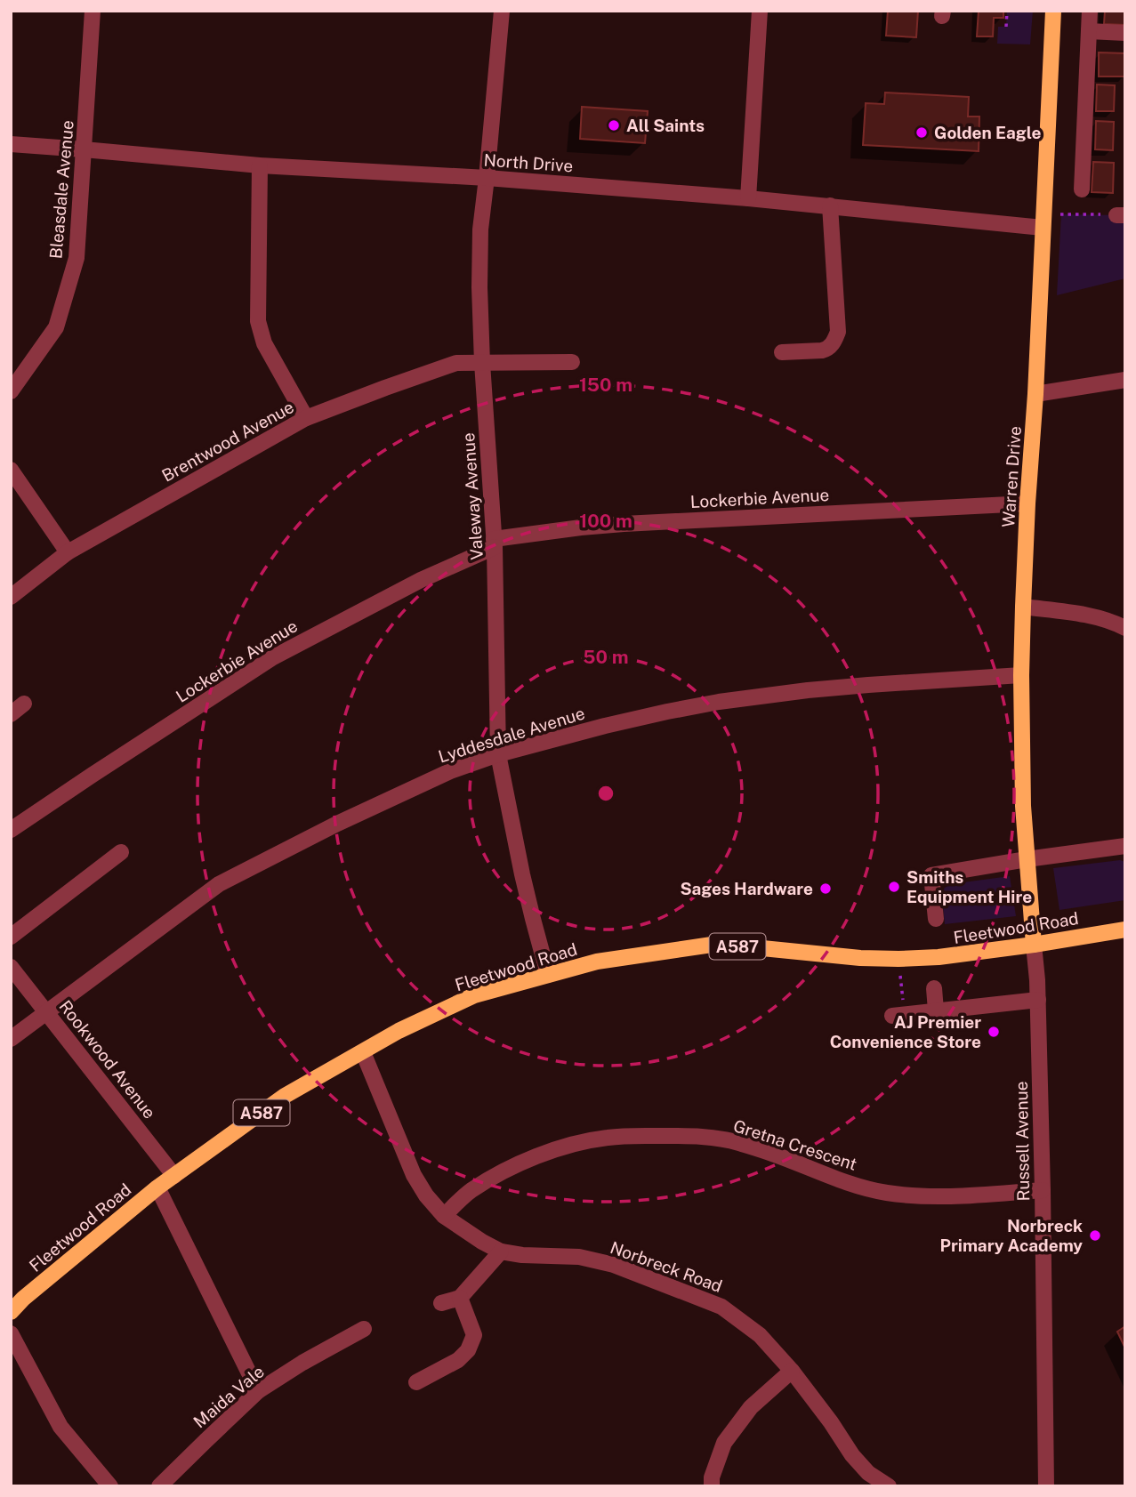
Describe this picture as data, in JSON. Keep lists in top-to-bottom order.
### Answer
{
  "streets": {
    "main road": ["Warren Drive", "Fleetwood Road", "A587"],
    "street": [
      "North Drive",
      "Bleasdale Avenue",
      "Brentwood Avenue",
      "Valeway Avenue",
      "Lockerbie Avenue",
      "Lyddesdale Avenue",
      "Rookwood Avenue",
      "Russell Avenue",
      "Gretna Crescent",
      "Norbreck Road",
      "Maida Vale"
    ]
  },
  "crossings": [
    ["North Drive", "Bleasdale Avenue"],
    ["North Drive", "Warren Drive"],
    ["North Drive", "Valeway Avenue"],
    ["Brentwood Avenue", "Valeway Avenue"],
    ["Warren Drive", "Lockerbie Avenue"],
    ["Warren Drive", "Lyddesdale Avenue"],
    ["Warren Drive", "Fleetwood Road"],
    ["Warren Drive", "Russell Avenue"],
    ["Valeway Avenue", "Lockerbie Avenue"],
    ["Valeway Avenue", "Lyddesdale Avenue"],
    ["Valeway Avenue", "Fleetwood Road"],
    ["Lyddesdale Avenue", "Rookwood Avenue"],
    ["Fleetwood Road", "Rookwood Avenue"],
    ["Fleetwood Road", "Russell Avenue"],
    ["Fleetwood Road", "Norbreck Road"],
    ["Russell Avenue", "Gretna Crescent"],
    ["Gretna Crescent", "Norbreck Road"]
  ],
  "places": [
    "All Saints",
    "Golden Eagle",
    "Smiths Equipment Hire",
    "Sages Hardware",
    "AJ Premier Convenience Store",
    "Norbreck Primary Academy"
  ],
  "rings": ["150 m", "100 m", "50 m"]
}
